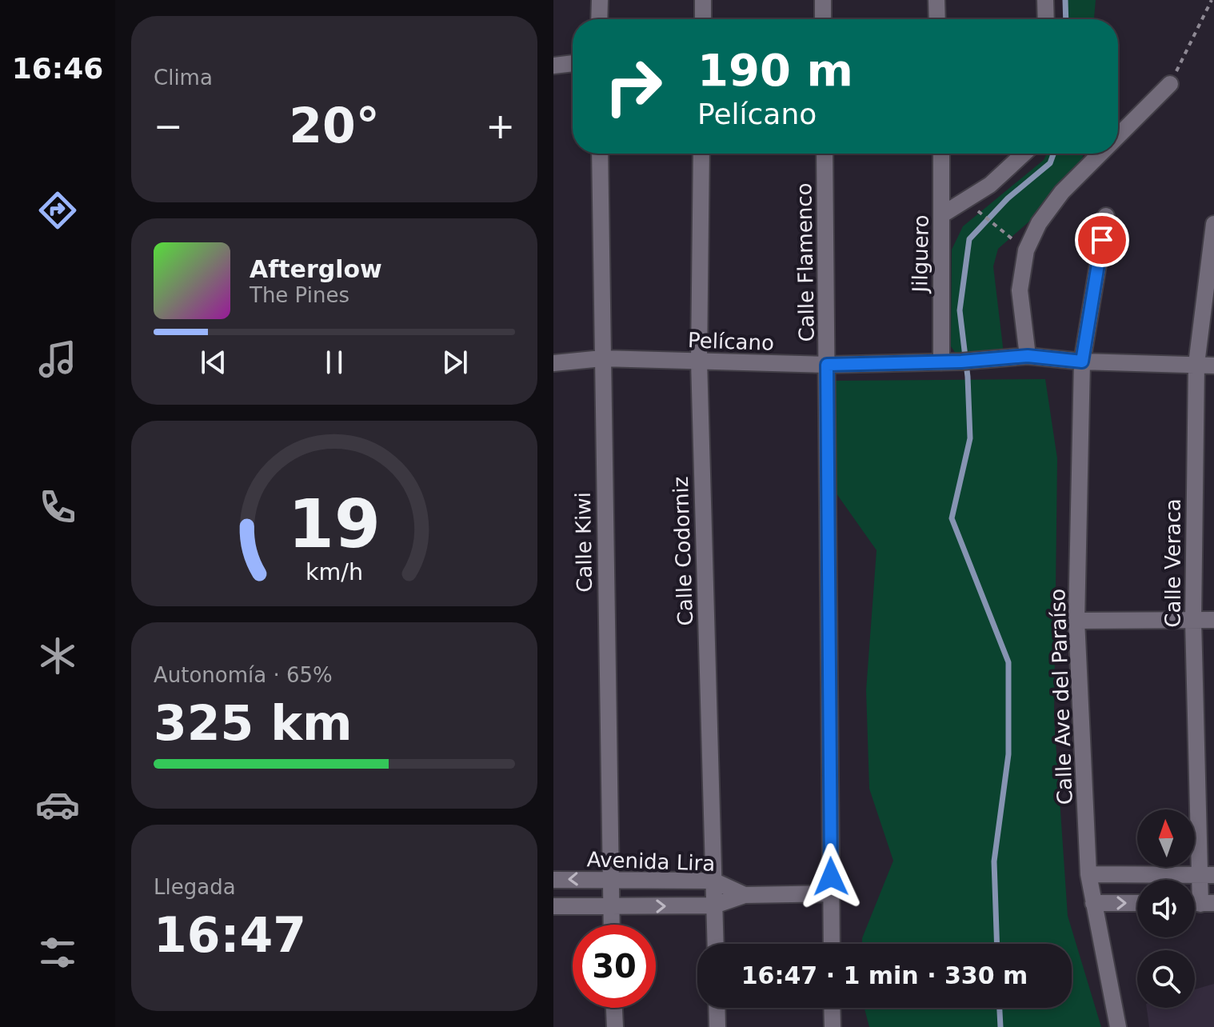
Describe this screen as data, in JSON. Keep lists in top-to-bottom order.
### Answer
{
  "streets": {
    "street": [
      "Jilguero",
      "Calle Flamenco",
      "Pelícano",
      "Calle Kiwi",
      "Calle Codorniz",
      "Calle Veraca",
      "Calle Ave del Paraíso",
      "Avenida Lira"
    ]
  },
  "crossings": [
    ["Jilguero", "Pelícano"],
    ["Calle Flamenco", "Pelícano"],
    ["Calle Flamenco", "Avenida Lira"],
    ["Pelícano", "Calle Kiwi"],
    ["Pelícano", "Calle Codorniz"],
    ["Pelícano", "Calle Veraca"],
    ["Pelícano", "Calle Ave del Paraíso"],
    ["Calle Kiwi", "Avenida Lira"],
    ["Calle Codorniz", "Avenida Lira"]
  ],
  "north": "top",
  "page": {
    "tabs": "16:46",
    "tile": [
      "Clima",
      ["Autonomía · 65%", "325 km"],
      ["Llegada", "16:47"]
    ],
    "turn": ["190 m", "Pelícano"],
    "heat": ["−", "20°", "+"],
    "song": ["Afterglow", "The Pines"],
    "limit": "30",
    "trip": "16:47 · 1 min · 330 m",
    "gauge": ["19", "km/h"]
  }
}
